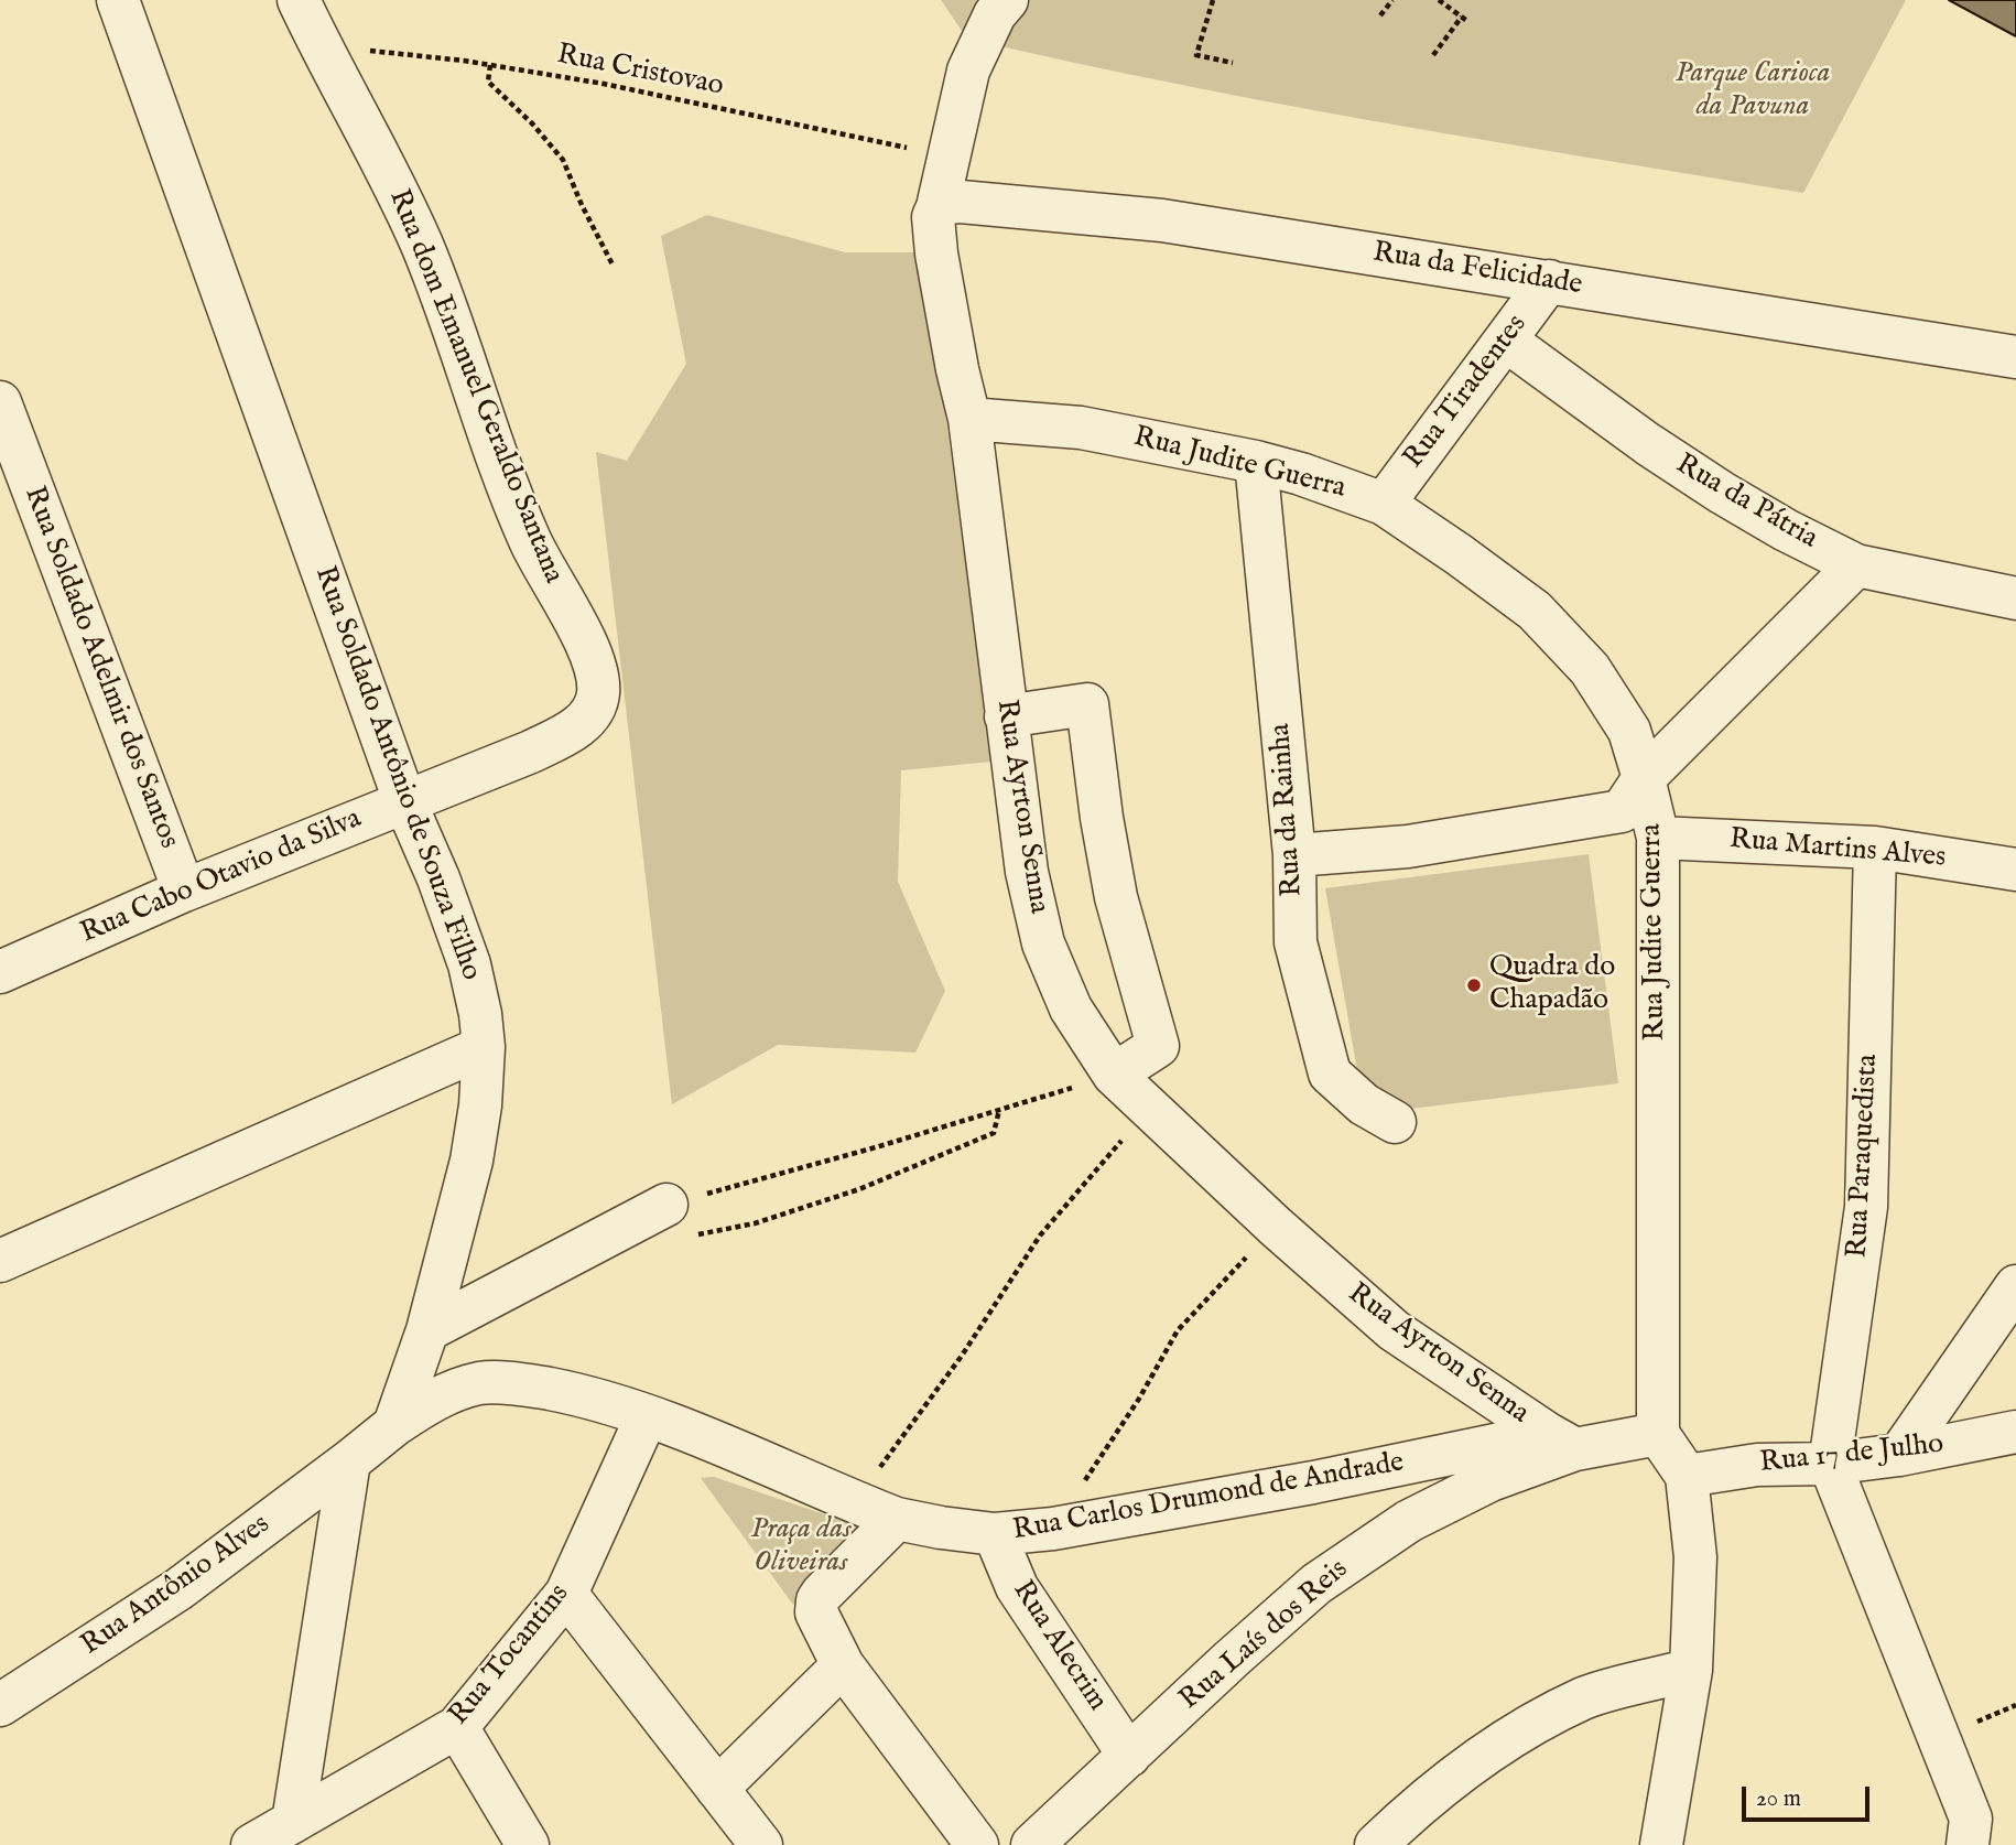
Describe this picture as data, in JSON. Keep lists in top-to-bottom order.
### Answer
{
  "streets": {
    "street": [
      "Rua da Felicidade",
      "Rua dom Emanuel Geraldo Santana",
      "Rua Tiradentes",
      "Rua Judite Guerra",
      "Rua da Pátria",
      "Rua Soldado Adelmir dos Santos",
      "Rua Soldado Antônio de Souza Filho",
      "Rua Ayrton Senna",
      "Rua da Rainha",
      "Rua Martins Alves",
      "Rua Cabo Otavio da Silva",
      "Rua Paraquedista",
      "Rua 17 de Julho",
      "Rua Carlos Drumond de Andrade",
      "Rua Antônio Alves",
      "Rua Laís dos Reis",
      "Rua Alecrim",
      "Rua Tocantins"
    ],
    "path": ["Rua Cristovao"]
  },
  "crossings": [
    ["Rua Cristovao", "Rua dom Emanuel Geraldo Santana"],
    ["Rua Cristovao", "Rua Ayrton Senna"],
    ["Rua da Felicidade", "Rua Tiradentes"],
    ["Rua da Felicidade", "Rua Ayrton Senna"],
    ["Rua dom Emanuel Geraldo Santana", "Rua Cabo Otavio da Silva"],
    ["Rua Tiradentes", "Rua Judite Guerra"],
    ["Rua Tiradentes", "Rua da Pátria"],
    ["Rua Judite Guerra", "Rua Ayrton Senna"],
    ["Rua Judite Guerra", "Rua da Rainha"],
    ["Rua Judite Guerra", "Rua Martins Alves"],
    ["Rua Judite Guerra", "Rua Laís dos Reis"],
    ["Rua Soldado Adelmir dos Santos", "Rua Cabo Otavio da Silva"],
    ["Rua Soldado Antônio de Souza Filho", "Rua Cabo Otavio da Silva"],
    ["Rua Soldado Antônio de Souza Filho", "Rua Carlos Drumond de Andrade"],
    ["Rua Ayrton Senna", "Rua Carlos Drumond de Andrade"],
    ["Rua Ayrton Senna", "Rua Laís dos Reis"],
    ["Rua Martins Alves", "Rua Paraquedista"],
    ["Rua Paraquedista", "Rua 17 de Julho"],
    ["Rua Carlos Drumond de Andrade", "Rua Laís dos Reis"],
    ["Rua Carlos Drumond de Andrade", "Rua Alecrim"],
    ["Rua Carlos Drumond de Andrade", "Rua Tocantins"],
    ["Rua Laís dos Reis", "Rua Alecrim"]
  ],
  "parks": ["Parque Carioca da Pavuna", "Praça das Oliveiras"],
  "places": ["Quadra do Chapadão"],
  "scale_bar": "20 m"
}
